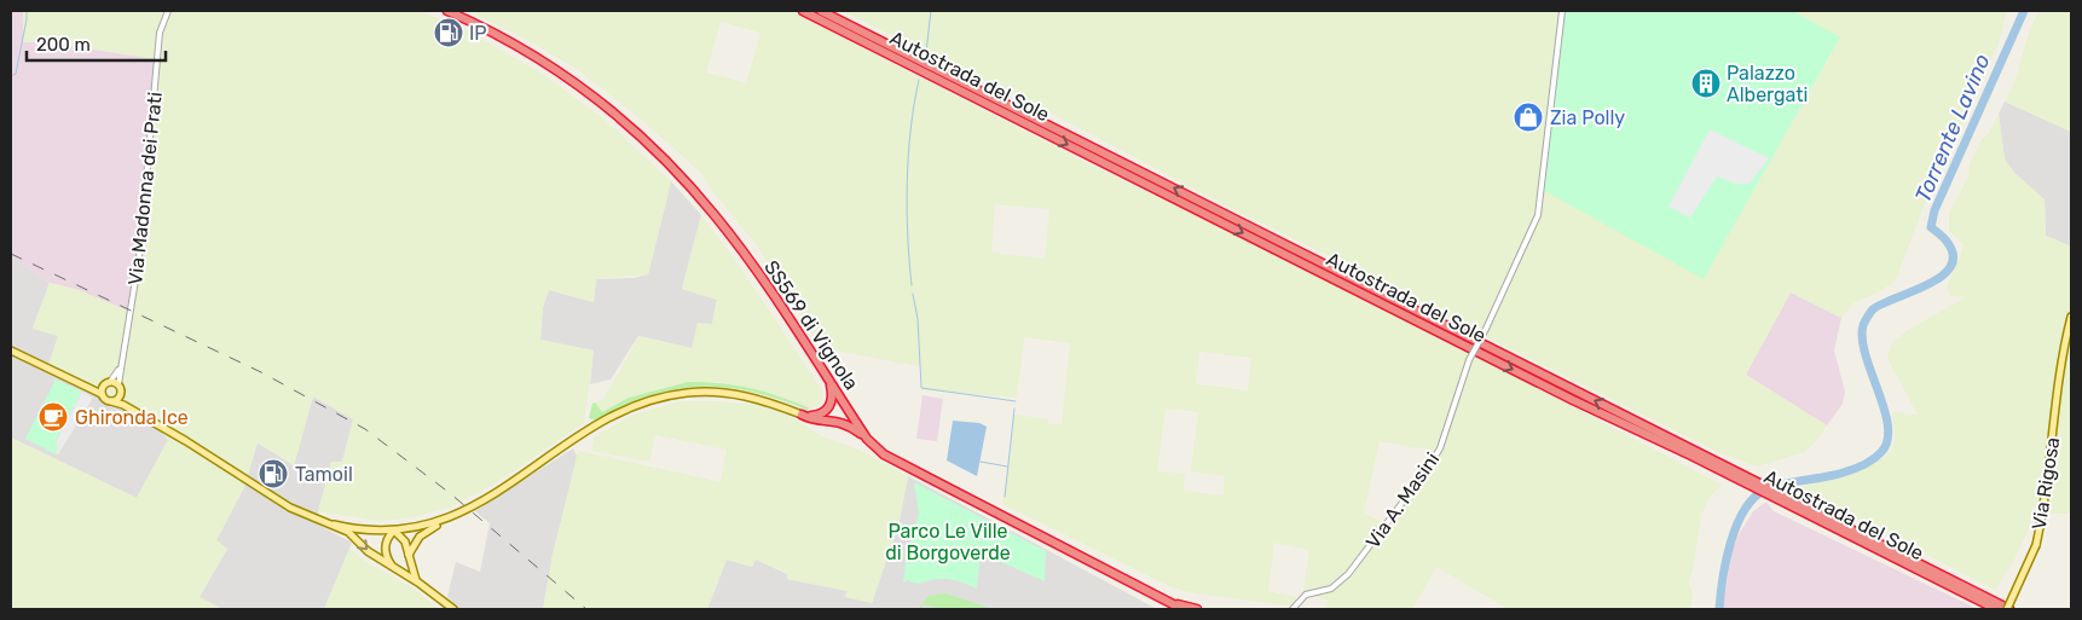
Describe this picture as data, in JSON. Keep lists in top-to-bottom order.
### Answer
{
  "streets": {
    "highway": ["Autostrada del Sole", "SS569 di Vignola"],
    "main road": ["Via Rigosa"],
    "street": ["Via Madonna dei Prati", "Via A. Masini"]
  },
  "crossings": [
    ["Autostrada del Sole", "Via Rigosa"]
  ],
  "water": ["Torrente Lavino"],
  "parks": ["Parco Le Ville di Borgoverde"],
  "places": {
    "fuel station": ["IP", "Tamoil"],
    "building": ["Palazzo Albergati"],
    "shop": ["Zia Polly"],
    "cafe": ["Ghironda Ice"]
  },
  "scale_bar": "200 m"
}
